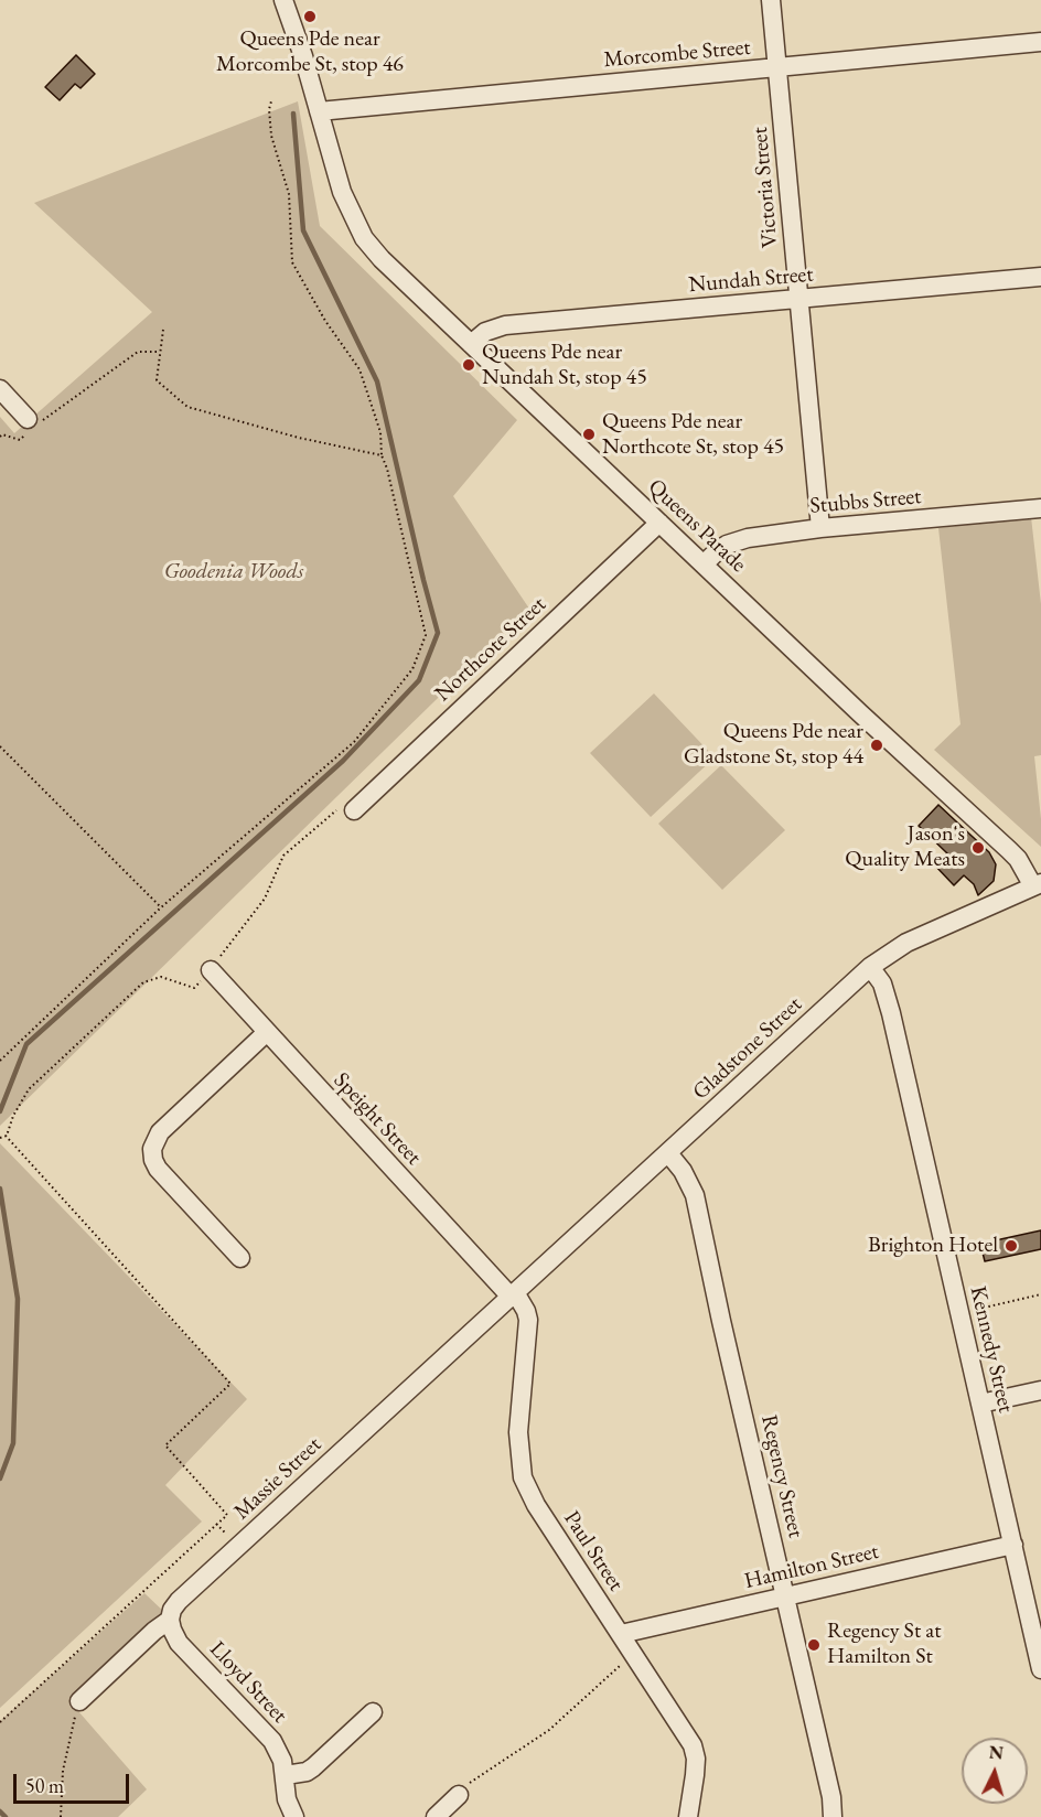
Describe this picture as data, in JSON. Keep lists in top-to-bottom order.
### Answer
{
  "streets": {
    "street": [
      "Morcombe Street",
      "Victoria Street",
      "Nundah Street",
      "Stubbs Street",
      "Queens Parade",
      "Northcote Street",
      "Gladstone Street",
      "Speight Street",
      "Kennedy Street",
      "Regency Street",
      "Massie Street",
      "Paul Street",
      "Hamilton Street",
      "Lloyd Street"
    ]
  },
  "crossings": [
    ["Morcombe Street", "Victoria Street"],
    ["Morcombe Street", "Queens Parade"],
    ["Victoria Street", "Nundah Street"],
    ["Victoria Street", "Stubbs Street"],
    ["Nundah Street", "Queens Parade"],
    ["Stubbs Street", "Queens Parade"],
    ["Queens Parade", "Northcote Street"],
    ["Queens Parade", "Gladstone Street"],
    ["Gladstone Street", "Speight Street"],
    ["Gladstone Street", "Kennedy Street"],
    ["Gladstone Street", "Regency Street"],
    ["Gladstone Street", "Massie Street"],
    ["Gladstone Street", "Paul Street"],
    ["Speight Street", "Massie Street"],
    ["Speight Street", "Paul Street"],
    ["Kennedy Street", "Hamilton Street"],
    ["Regency Street", "Hamilton Street"],
    ["Massie Street", "Paul Street"],
    ["Massie Street", "Lloyd Street"],
    ["Paul Street", "Hamilton Street"]
  ],
  "parks": ["Goodenia Woods"],
  "places": [
    "Queens Pde near Morcombe St, stop 46",
    "Queens Pde near Nundah St, stop 45",
    "Queens Pde near Northcote St, stop 45",
    "Queens Pde near Gladstone St, stop 44",
    "Jason's Quality Meats",
    "Brighton Hotel",
    "Regency St at Hamilton St"
  ],
  "scale_bar": "50 m",
  "north": "top"
}
